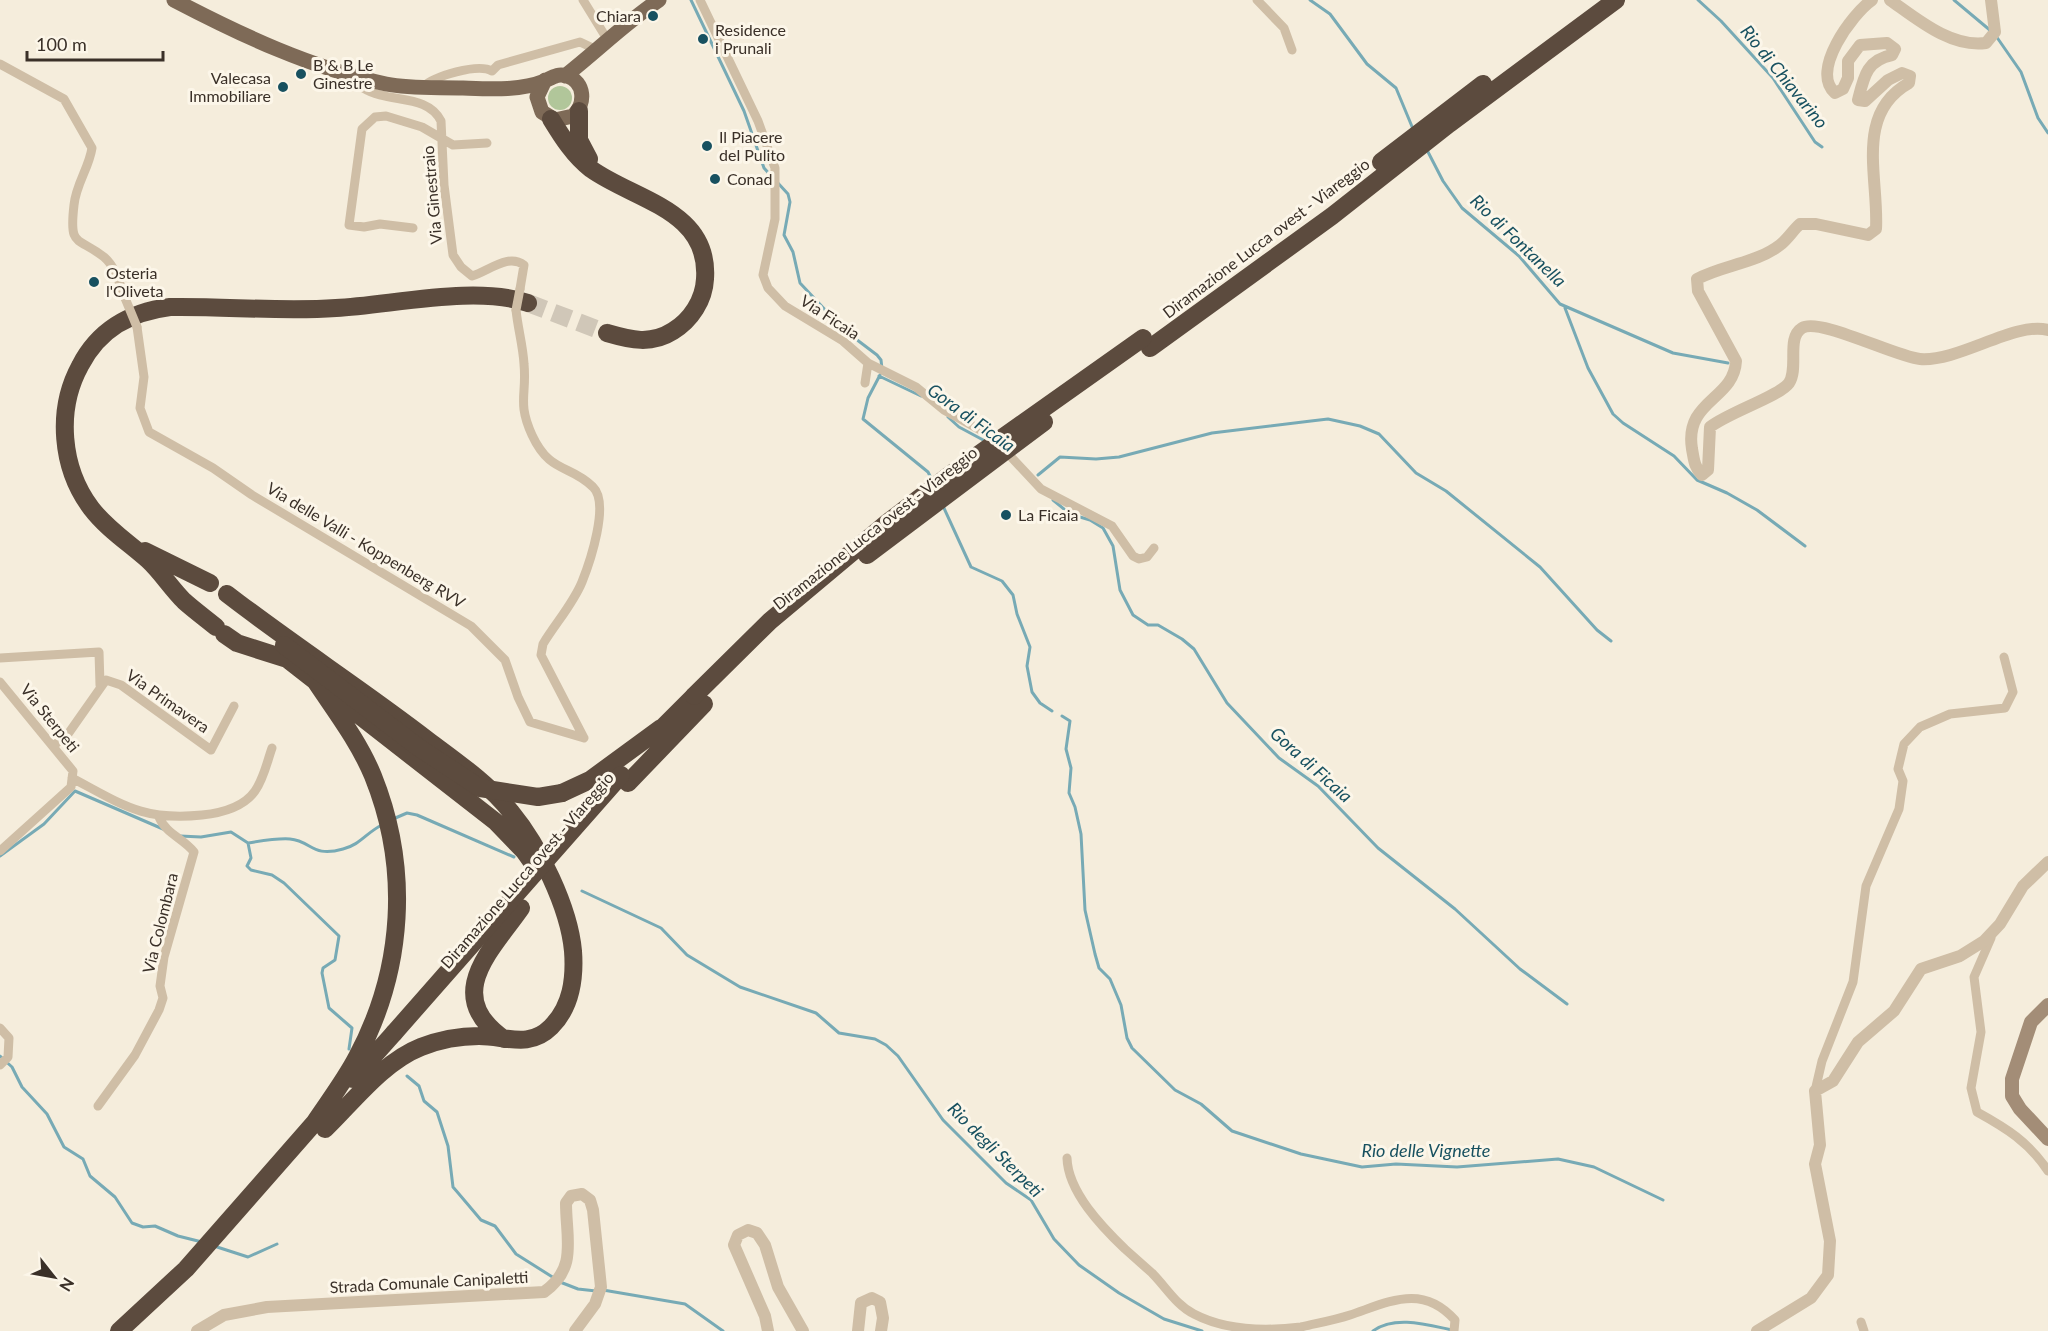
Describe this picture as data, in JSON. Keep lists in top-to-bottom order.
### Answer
{
  "streets": {
    "highway": ["Diramazione Lucca ovest - Viareggio"],
    "street": [
      "Via Ginestraio",
      "Via Ficaia",
      "Via delle Valli - Koppenberg RVV",
      "Via Primavera",
      "Via Sterpeti",
      "Via Colombara",
      "Strada Comunale Canipaletti"
    ]
  },
  "crossings": [
    ["Via Ginestraio", "Via delle Valli - Koppenberg RVV"],
    ["Via Primavera", "Via Sterpeti"]
  ],
  "water": [
    "Rio di Chiavarino",
    "Rio di Fontanella",
    "Gora di Ficaia",
    "Rio degli Sterpeti",
    "Rio delle Vignette"
  ],
  "places": [
    "Chiara",
    "Residence i Prunali",
    "B & B Le Ginestre",
    "Valecasa Immobiliare",
    "Il Piacere del Pulito",
    "Conad",
    "Osteria l'Oliveta",
    "La Ficaia"
  ],
  "scale_bar": "100 m",
  "north": "bottom right"
}
